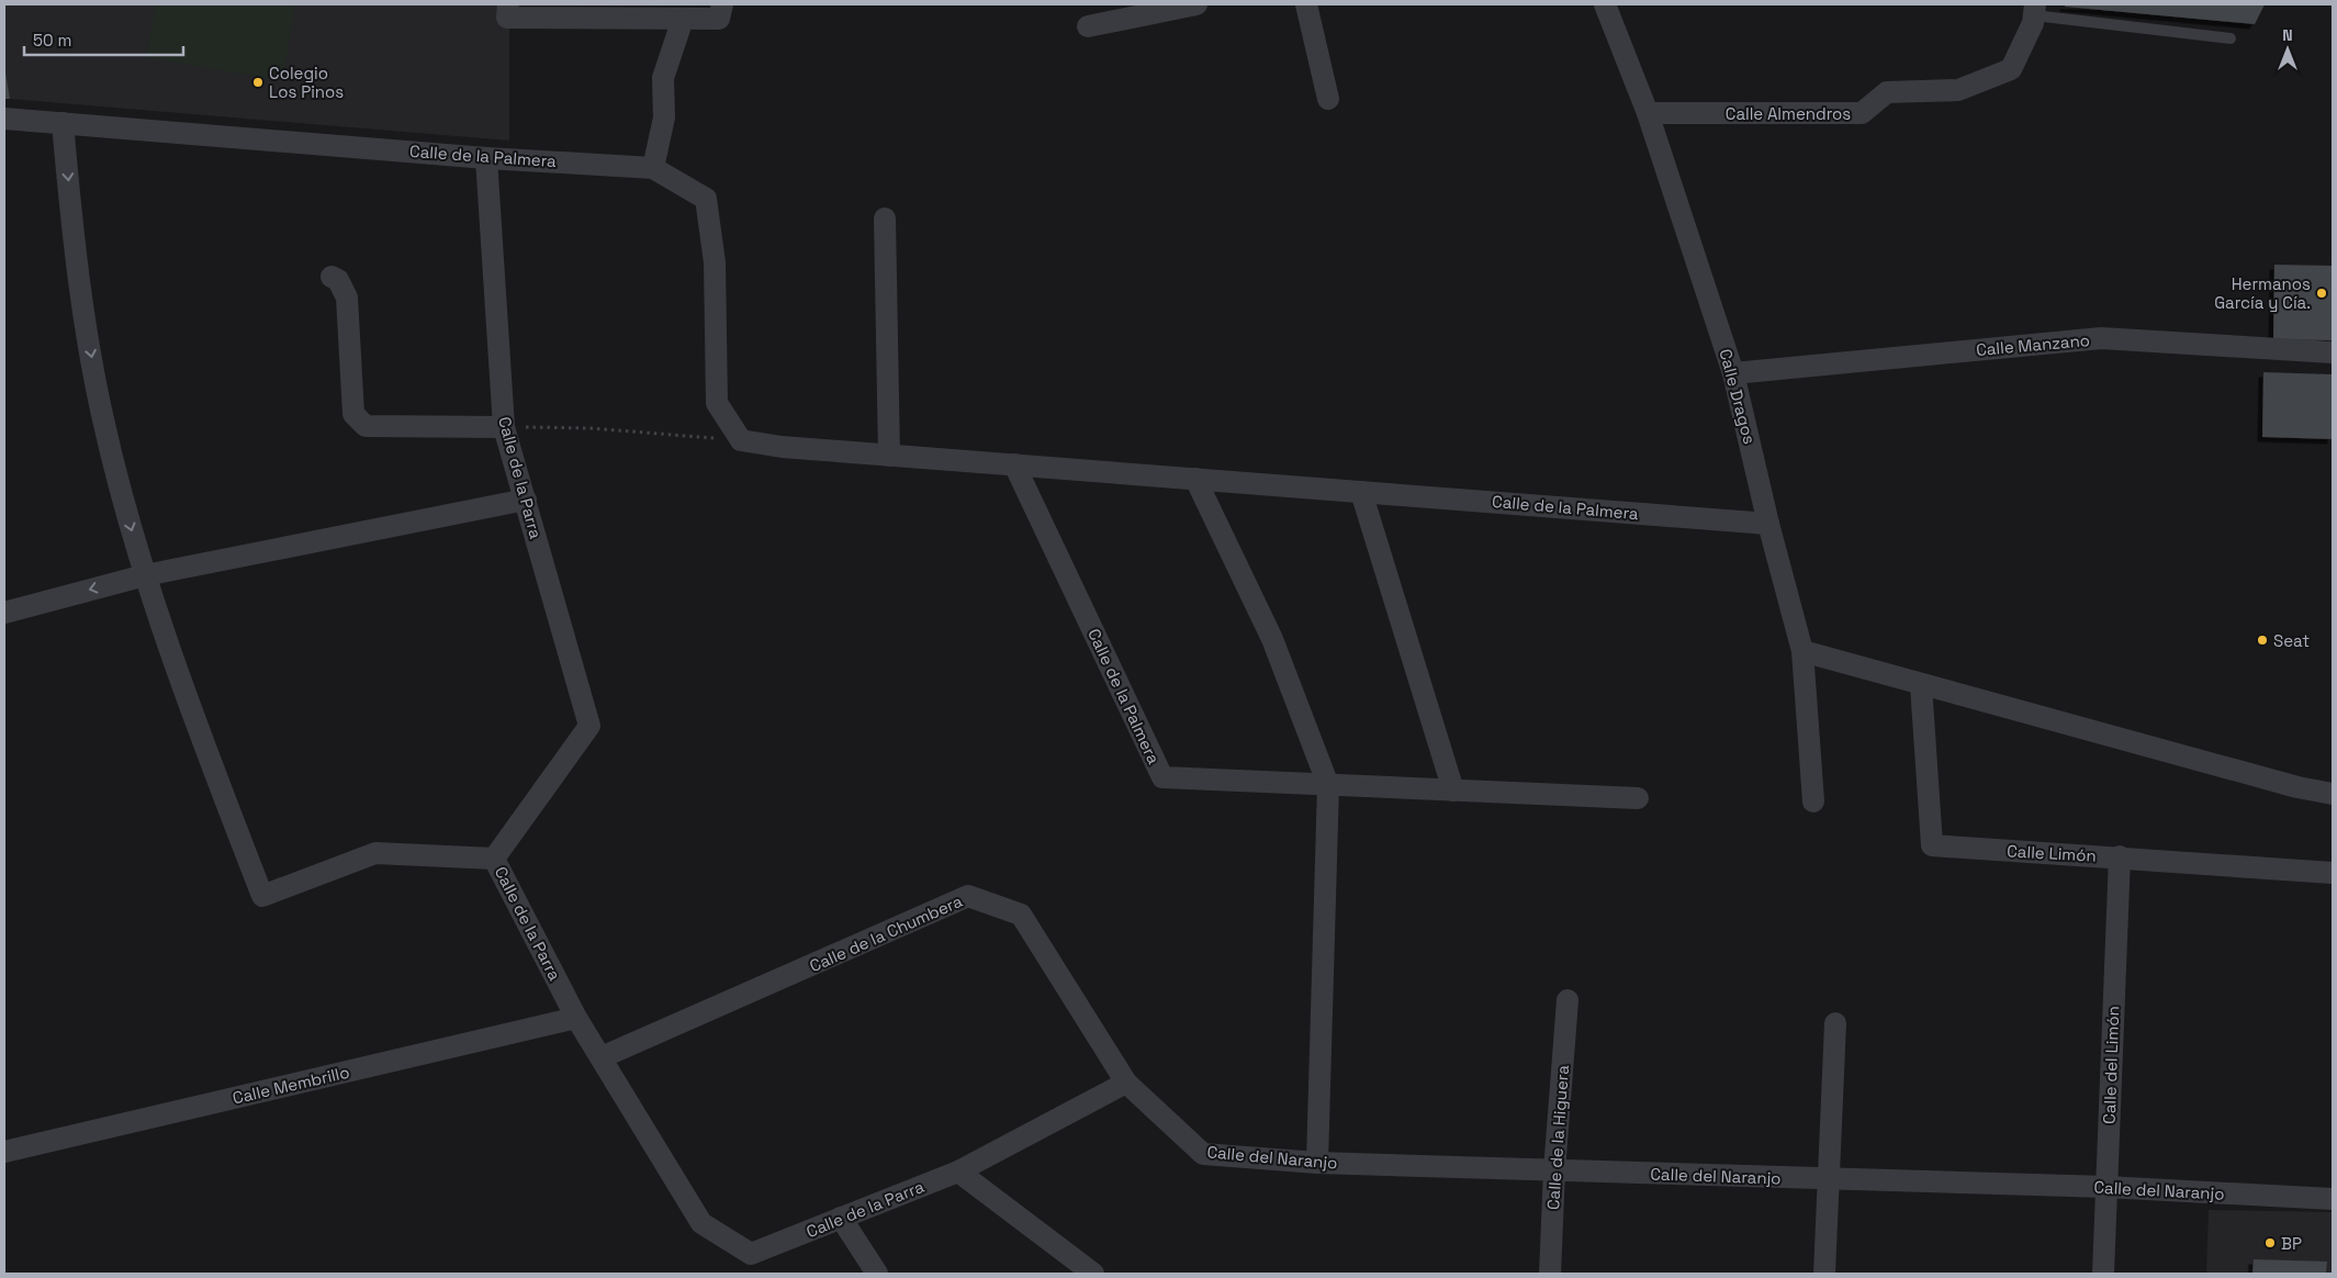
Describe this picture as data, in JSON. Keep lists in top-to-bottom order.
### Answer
{
  "streets": {
    "street": [
      "Calle Almendros",
      "Calle de la Palmera",
      "Calle Manzano",
      "Calle Dragos",
      "Calle de la Parra",
      "Calle Limón",
      "Calle de la Chumbera",
      "Calle del Limón",
      "Calle Membrillo",
      "Calle de la Higuera",
      "Calle del Naranjo"
    ]
  },
  "crossings": [
    ["Calle Almendros", "Calle Dragos"],
    ["Calle de la Palmera", "Calle Dragos"],
    ["Calle de la Palmera", "Calle de la Parra"],
    ["Calle Manzano", "Calle Dragos"],
    ["Calle de la Parra", "Calle de la Chumbera"],
    ["Calle de la Parra", "Calle Membrillo"],
    ["Calle de la Parra", "Calle del Naranjo"],
    ["Calle Limón", "Calle del Limón"],
    ["Calle de la Chumbera", "Calle del Naranjo"],
    ["Calle del Limón", "Calle del Naranjo"],
    ["Calle de la Higuera", "Calle del Naranjo"]
  ],
  "places": [
    "Colegio Los Pinos",
    "Hermanos García y Cía.",
    "Seat",
    "BP"
  ],
  "scale_bar": "50 m",
  "north": "top"
}
